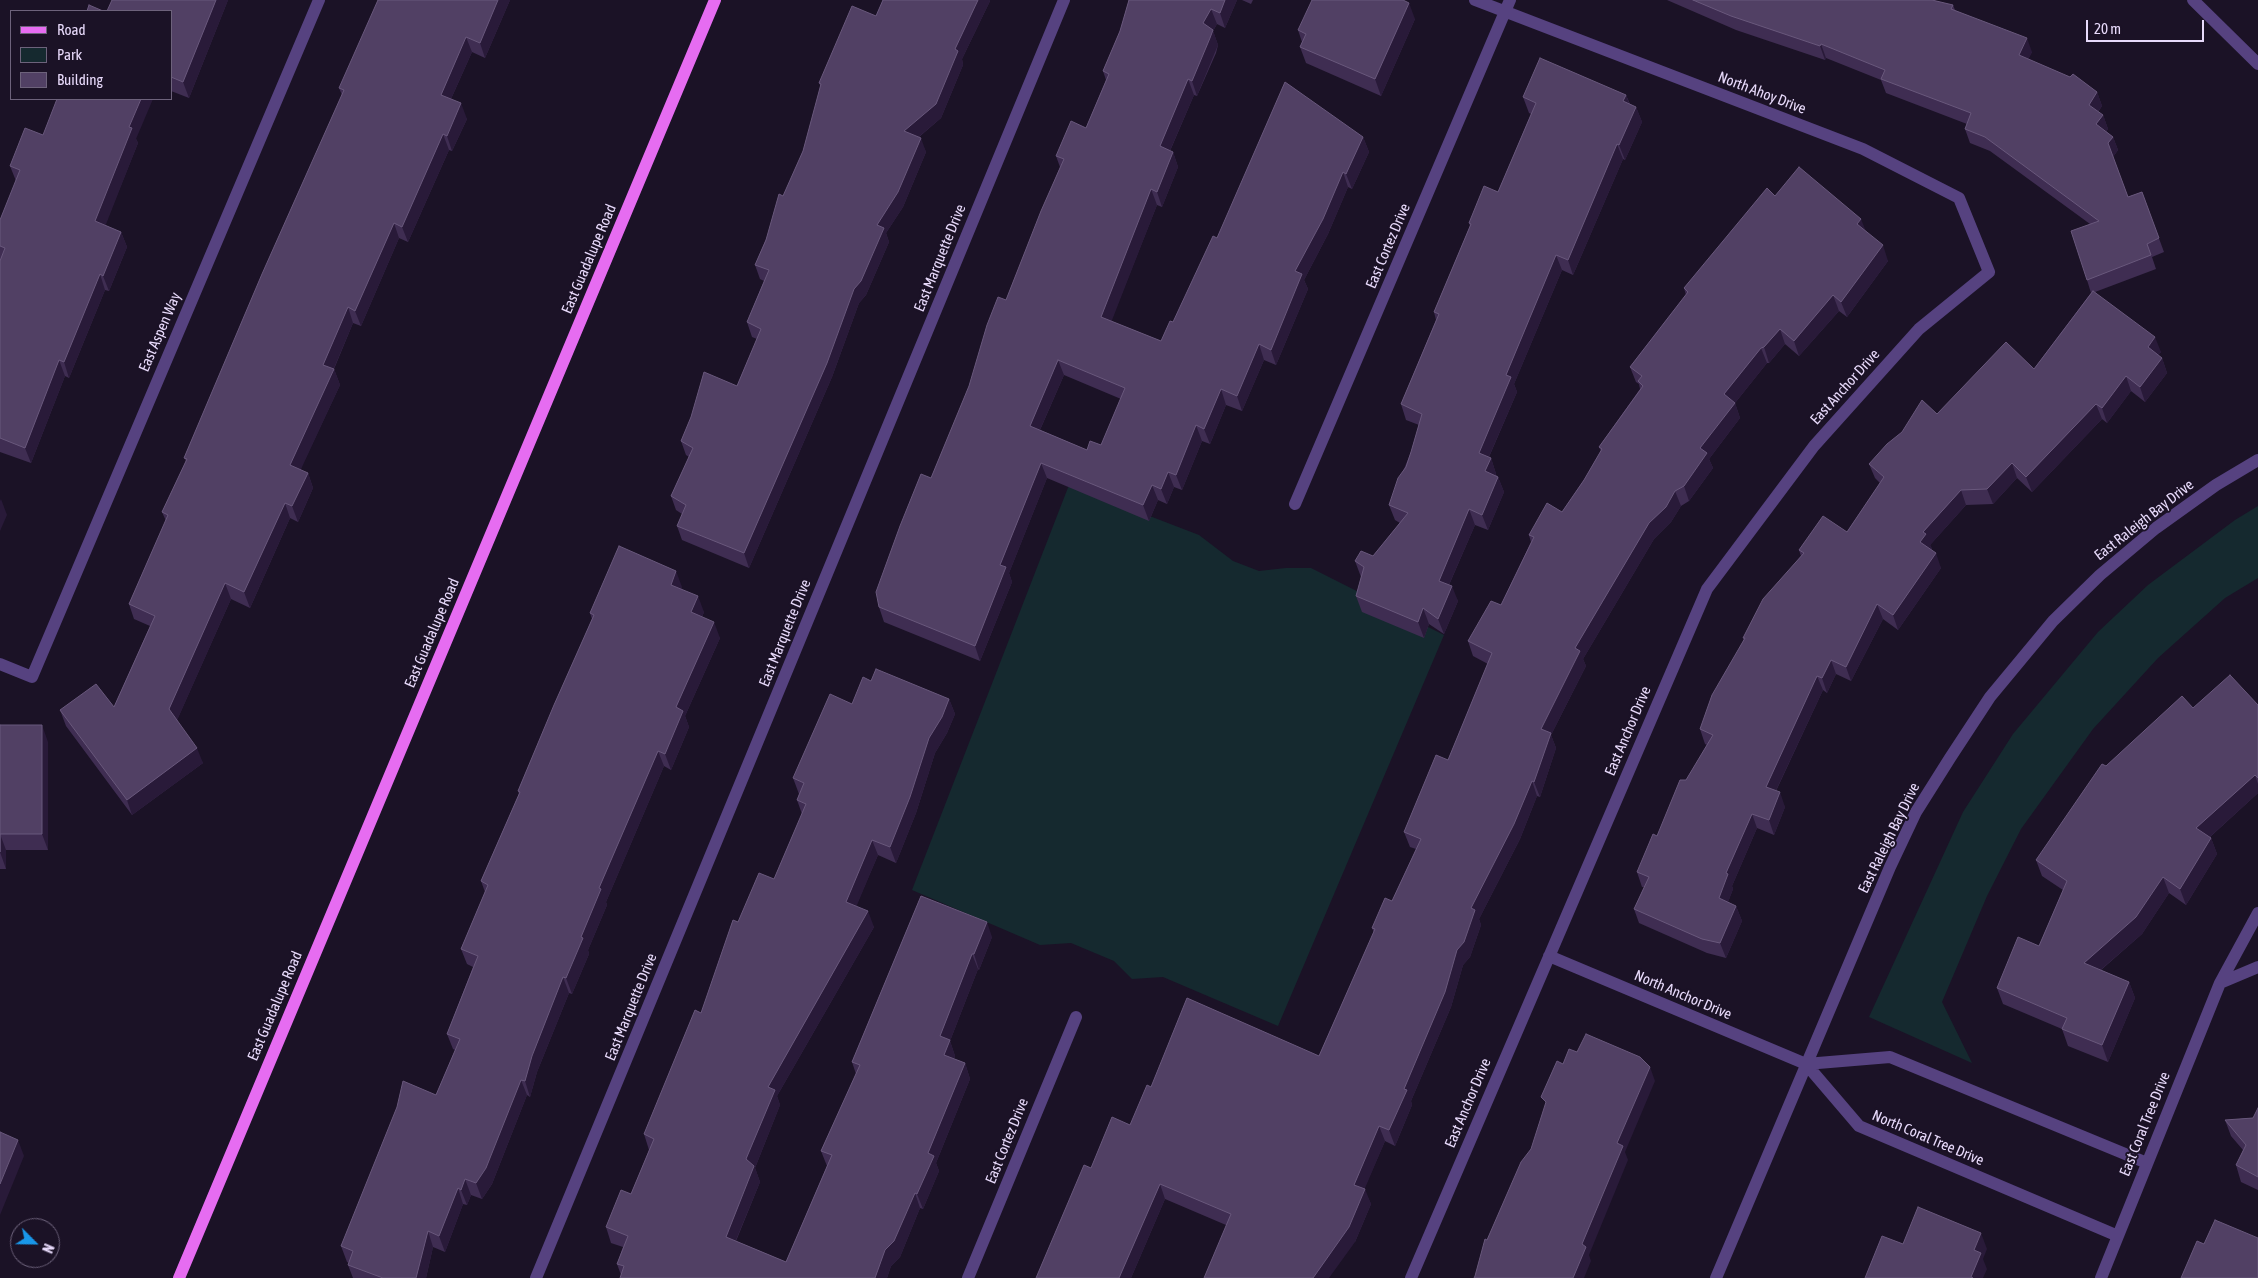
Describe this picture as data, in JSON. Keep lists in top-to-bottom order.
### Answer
{
  "streets": {
    "main road": ["East Guadalupe Road"],
    "street": [
      "North Ahoy Drive",
      "East Cortez Drive",
      "East Marquette Drive",
      "East Aspen Way",
      "East Anchor Drive",
      "East Raleigh Bay Drive",
      "North Anchor Drive",
      "East Coral Tree Drive",
      "North Coral Tree Drive"
    ]
  },
  "crossings": [
    ["North Ahoy Drive", "East Cortez Drive"],
    ["North Ahoy Drive", "East Anchor Drive"],
    ["East Anchor Drive", "North Anchor Drive"],
    ["East Raleigh Bay Drive", "North Anchor Drive"],
    ["East Raleigh Bay Drive", "North Coral Tree Drive"],
    ["North Anchor Drive", "North Coral Tree Drive"],
    ["East Coral Tree Drive", "North Coral Tree Drive"]
  ],
  "legend": ["Road", "Park", "Building"],
  "scale_bar": "20 m",
  "north": "bottom right"
}
